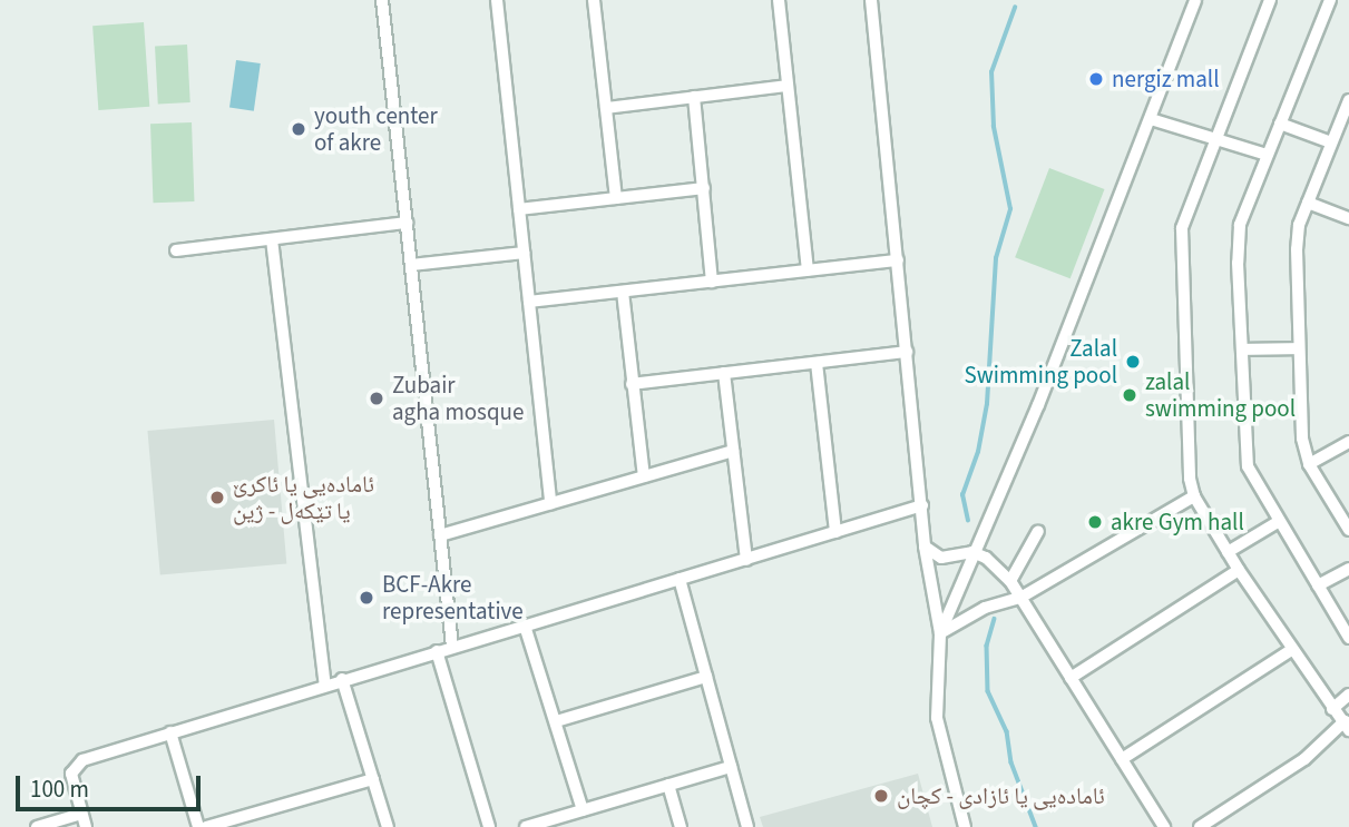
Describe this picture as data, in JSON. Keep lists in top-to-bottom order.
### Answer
{
  "places": [
    "nergiz mall",
    "youth center of akre",
    "Zalal Swimming pool",
    "zalal swimming pool",
    "Zubair agha mosque",
    "ئامادەیی یا ئاکرێ یا تێکەل - ژین",
    "akre Gym hall",
    "BCF-Akre representative",
    "ئامادەیی یا ئازادی - کچان"
  ],
  "scale_bar": "100 m"
}
